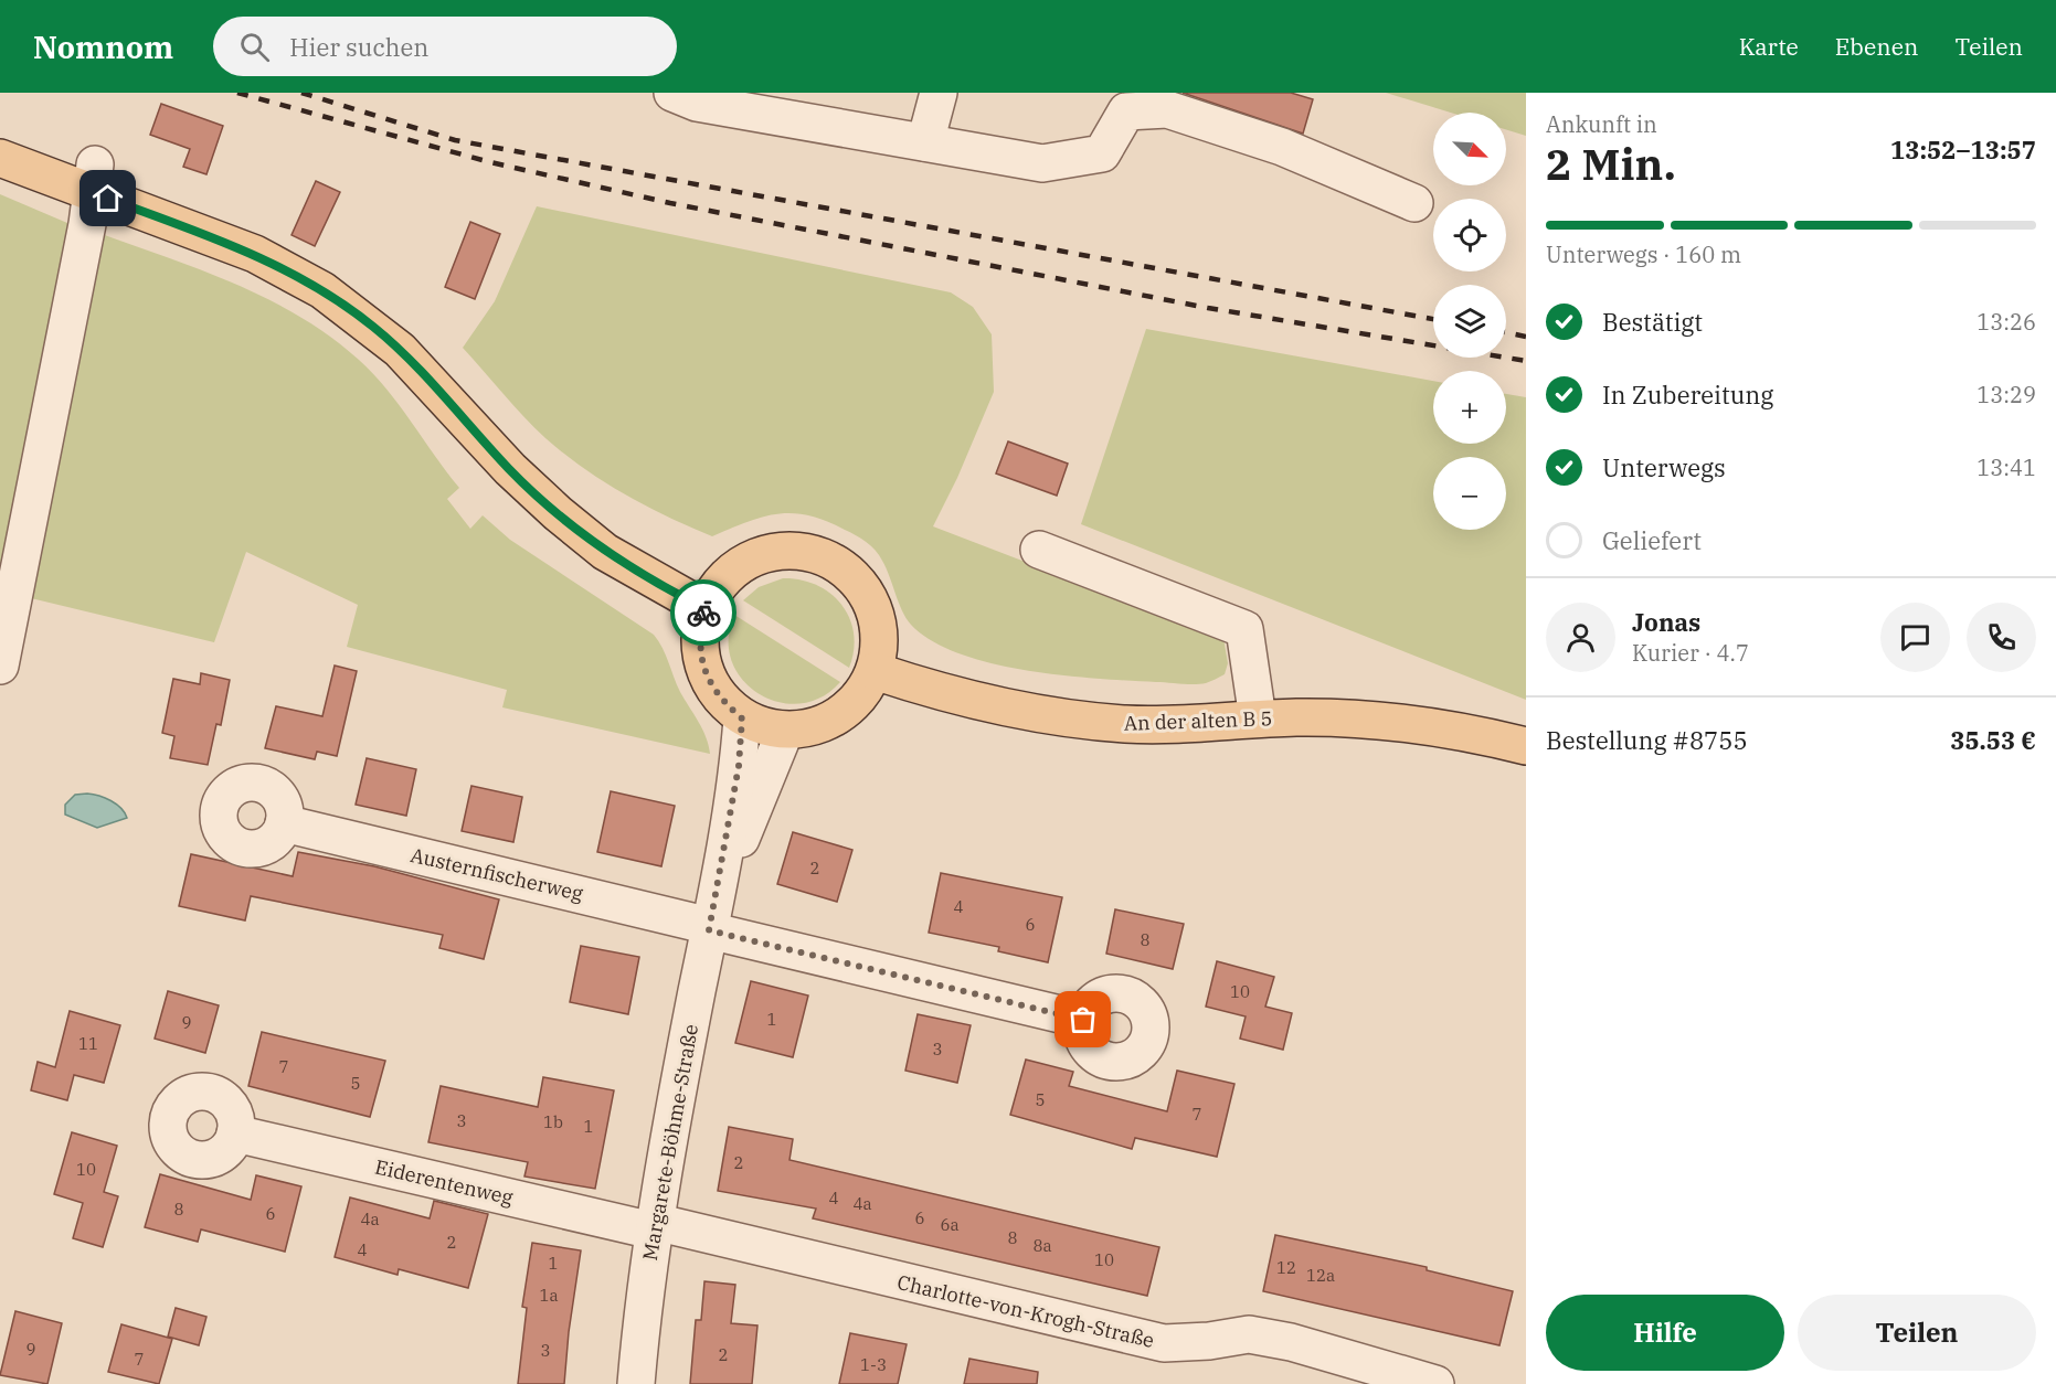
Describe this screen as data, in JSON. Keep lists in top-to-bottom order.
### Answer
{
  "streets": {
    "main road": ["An der alten B 5"],
    "street": [
      "Austernfischerweg",
      "Margarete-Böhme-Straße",
      "Eiderentenweg",
      "Charlotte-von-Krogh-Straße"
    ]
  },
  "crossings": [
    ["An der alten B 5", "Margarete-Böhme-Straße"],
    ["Austernfischerweg", "Margarete-Böhme-Straße"],
    ["Margarete-Böhme-Straße", "Eiderentenweg"],
    ["Margarete-Böhme-Straße", "Charlotte-von-Krogh-Straße"],
    ["Eiderentenweg", "Charlotte-von-Krogh-Straße"]
  ],
  "house_numbers": [
    "2",
    "4",
    "6",
    "8",
    "10",
    "1",
    "9",
    "11",
    "3",
    "7",
    "5",
    "5",
    "7",
    "3",
    "1b",
    "1",
    "2",
    "10",
    "4",
    "4a",
    "8",
    "6",
    "6",
    "4a",
    "6a",
    "8",
    "2",
    "8a",
    "4",
    "10",
    "1",
    "12",
    "12a",
    "1a",
    "9",
    "3",
    "2",
    "7",
    "1-3"
  ],
  "north": "bottom right",
  "page": {
    "header": "Nomnom",
    "search": "Hier suchen",
    "nav": ["Karte", "Ebenen", "Teilen"],
    "heading": ["2 Min.", "Ankunft in", "13:52–13:57"],
    "panel": [
      "Jonas",
      "Kurier · 4.7",
      "Bestellung #8755",
      "35.53 €"
    ],
    "map_buttons": ["+", "−"],
    "bar": "Unterwegs · 160 m",
    "list": [
      ["Bestätigt", "13:26"],
      ["In Zubereitung", "13:29"],
      ["Unterwegs", "13:41"],
      "Geliefert"
    ],
    "buttons": ["Hilfe", "Teilen"]
  }
}
